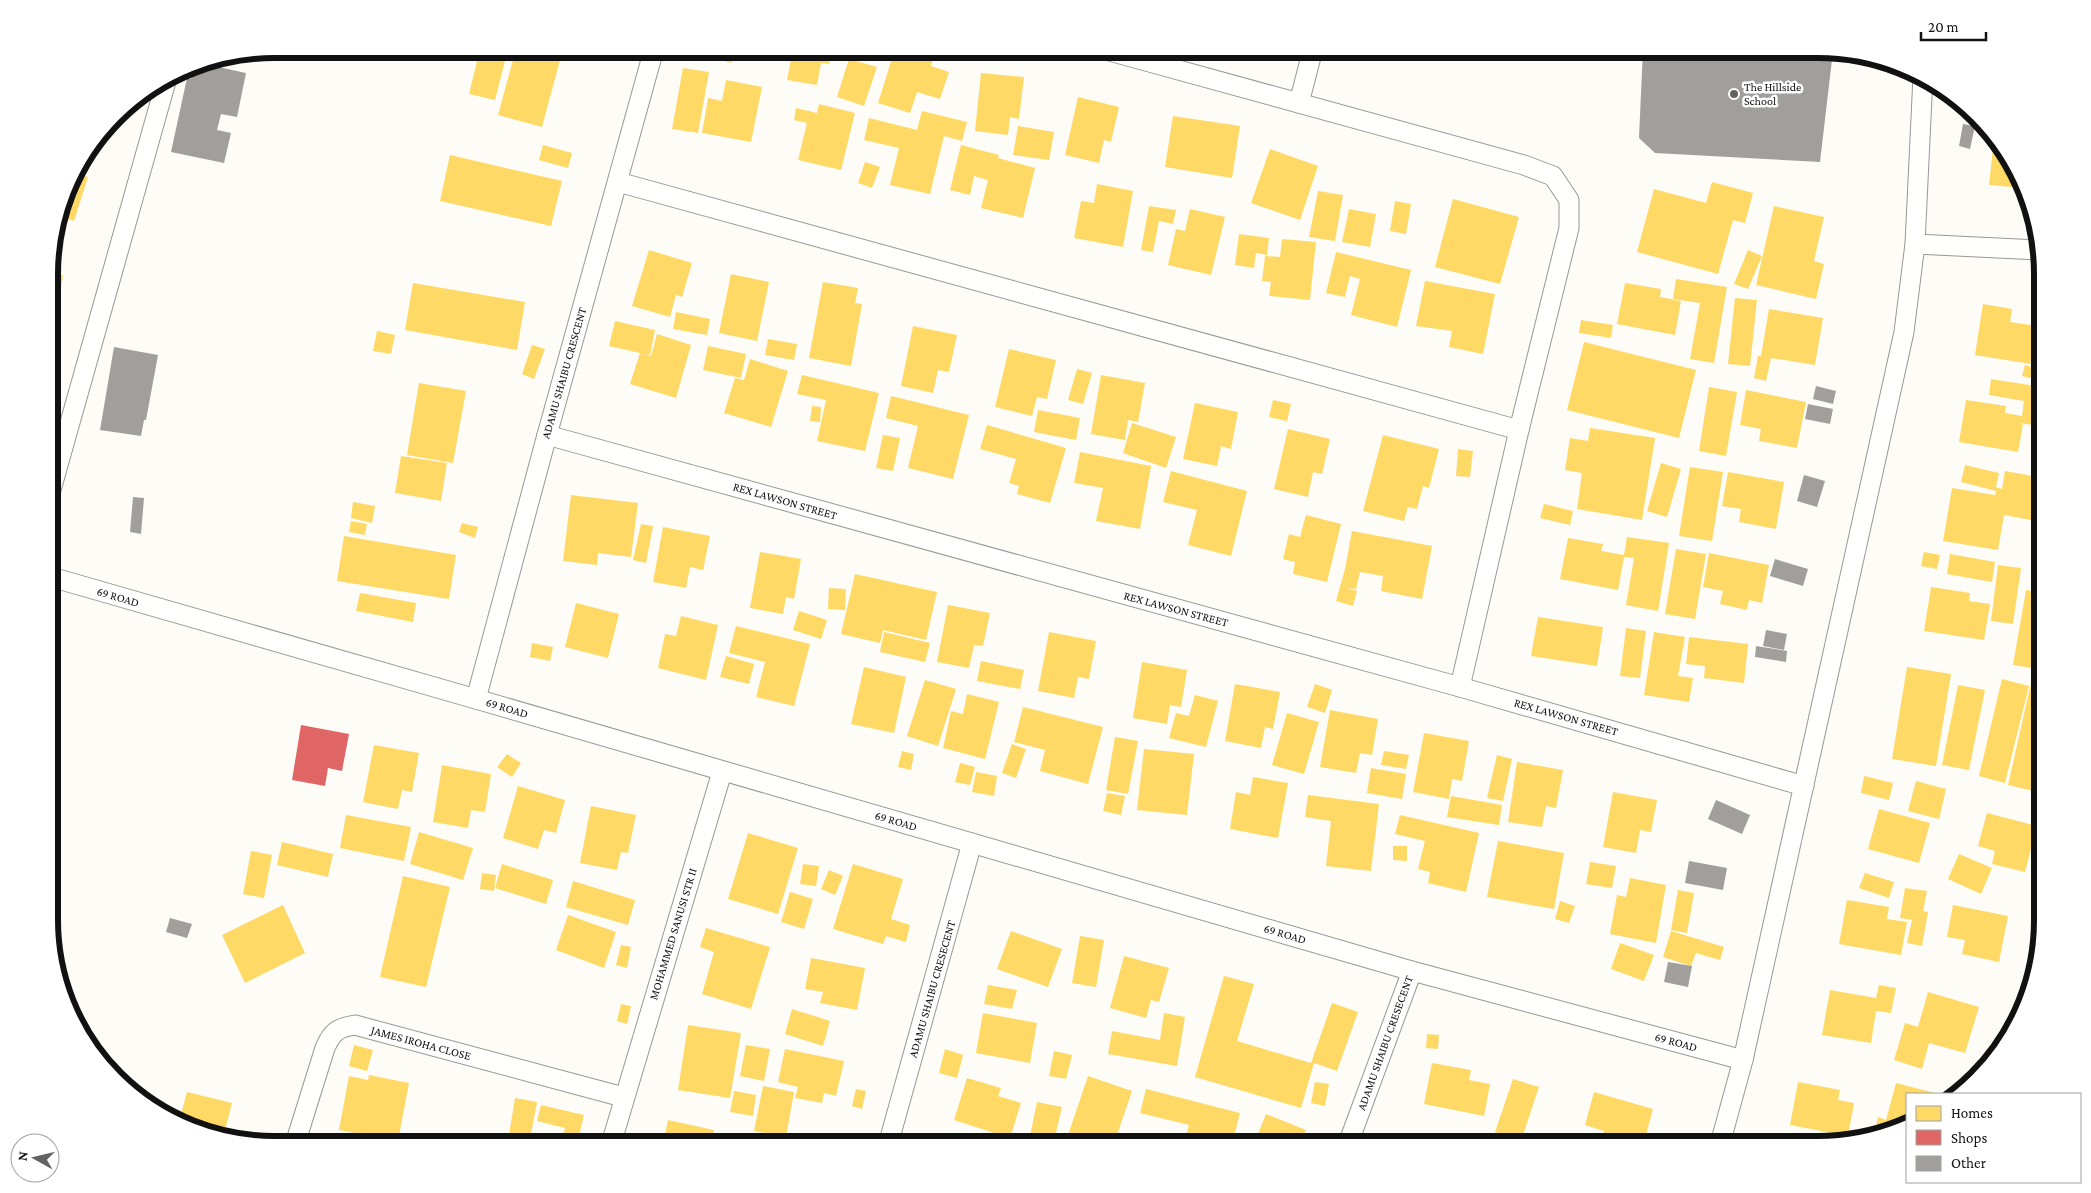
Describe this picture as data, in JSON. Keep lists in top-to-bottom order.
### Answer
{
  "streets": {
    "street": [
      "ADAMU SHAIBU CRESCENT",
      "REX LAWSON STREET",
      "69 ROAD",
      "MOHAMMED SANUSI STR II",
      "ADAMU SHAIBU CRESECENT",
      "JAMES IROHA CLOSE"
    ]
  },
  "crossings": [
    ["ADAMU SHAIBU CRESCENT", "REX LAWSON STREET"],
    ["ADAMU SHAIBU CRESCENT", "69 ROAD"],
    ["69 ROAD", "MOHAMMED SANUSI STR II"],
    ["69 ROAD", "ADAMU SHAIBU CRESECENT"],
    ["MOHAMMED SANUSI STR II", "JAMES IROHA CLOSE"]
  ],
  "places": ["The Hillside School"],
  "legend": ["Homes", "Shops", "Other"],
  "scale_bar": "20 m",
  "north": "left"
}
